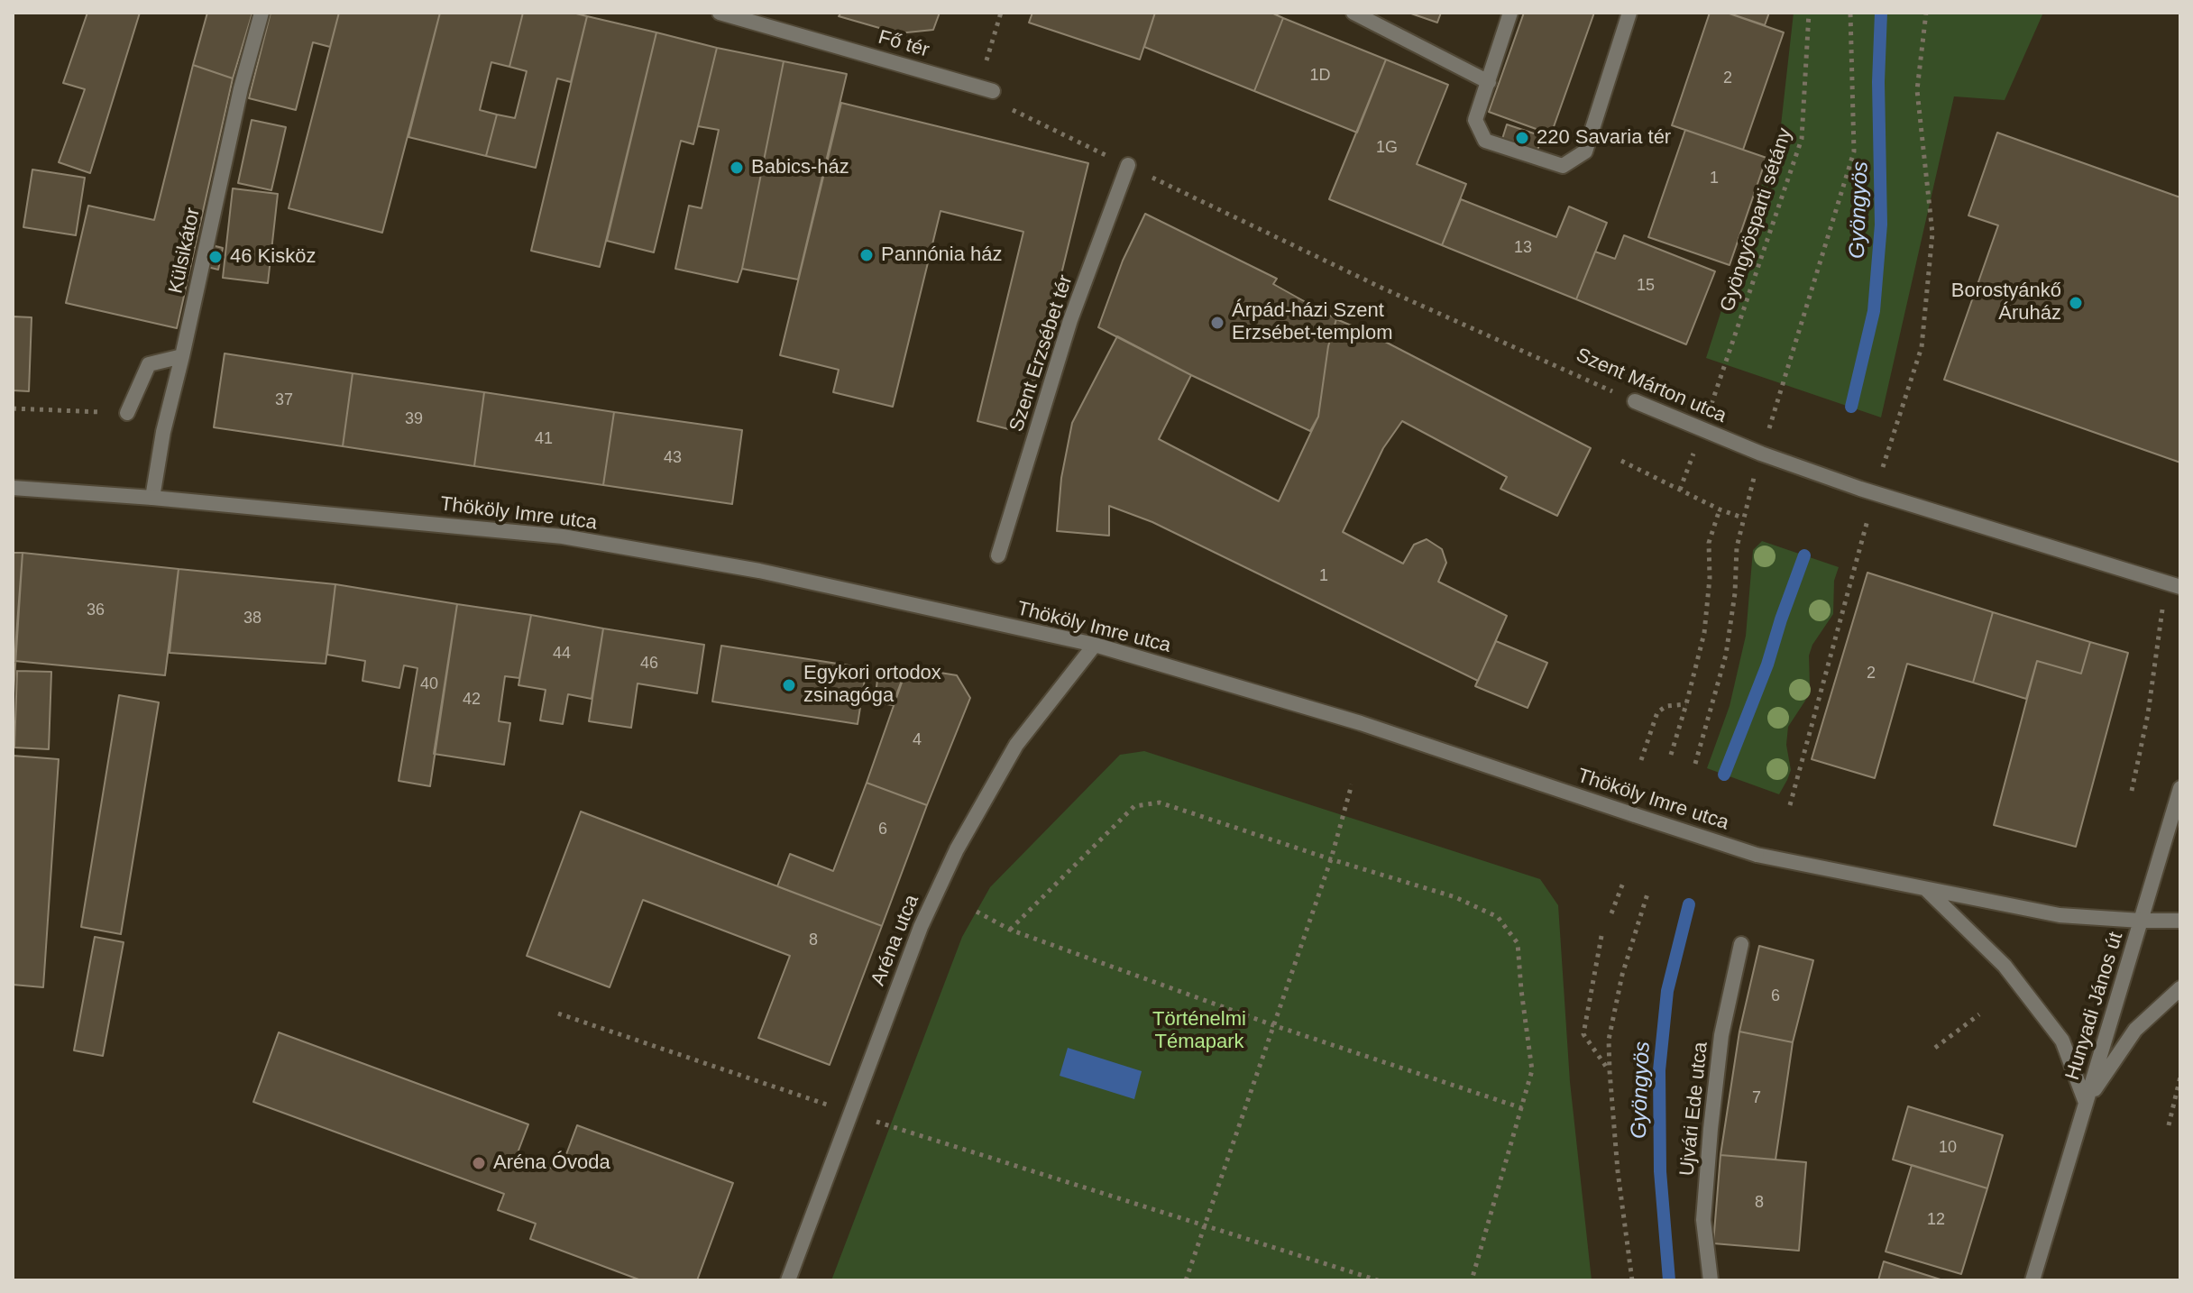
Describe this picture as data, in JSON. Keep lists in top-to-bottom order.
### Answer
{
  "streets": {
    "street": [
      "Fő tér",
      "Külsikátor",
      "Szent Erzsébet tér",
      "Szent Márton utca",
      "Thököly Imre utca",
      "Aréna utca",
      "Hunyadi János út",
      "Ujvári Ede utca"
    ],
    "path": ["Gyöngyösparti sétány"]
  },
  "crossings": [
    ["Gyöngyösparti sétány", "Szent Márton utca"],
    ["Külsikátor", "Thököly Imre utca"],
    ["Szent Erzsébet tér", "Szent Márton utca"],
    ["Thököly Imre utca", "Aréna utca"],
    ["Thököly Imre utca", "Hunyadi János út"]
  ],
  "water": ["Gyöngyös"],
  "parks": ["Történelmi Témapark"],
  "places": [
    "220 Savaria tér",
    "Babics-ház",
    "Pannónia ház",
    "46 Kisköz",
    "Borostyánkő Áruház",
    "Árpád-házi Szent Erzsébet-templom",
    "Egykori ortodox zsinagóga",
    "Aréna Óvoda"
  ],
  "house_numbers": [
    "1D",
    "2",
    "1G",
    "1",
    "13",
    "15",
    "37",
    "39",
    "41",
    "43",
    "1",
    "36",
    "38",
    "44",
    "46",
    "2",
    "40",
    "42",
    "4",
    "6",
    "8",
    "6",
    "7",
    "10",
    "8",
    "12"
  ]
}
